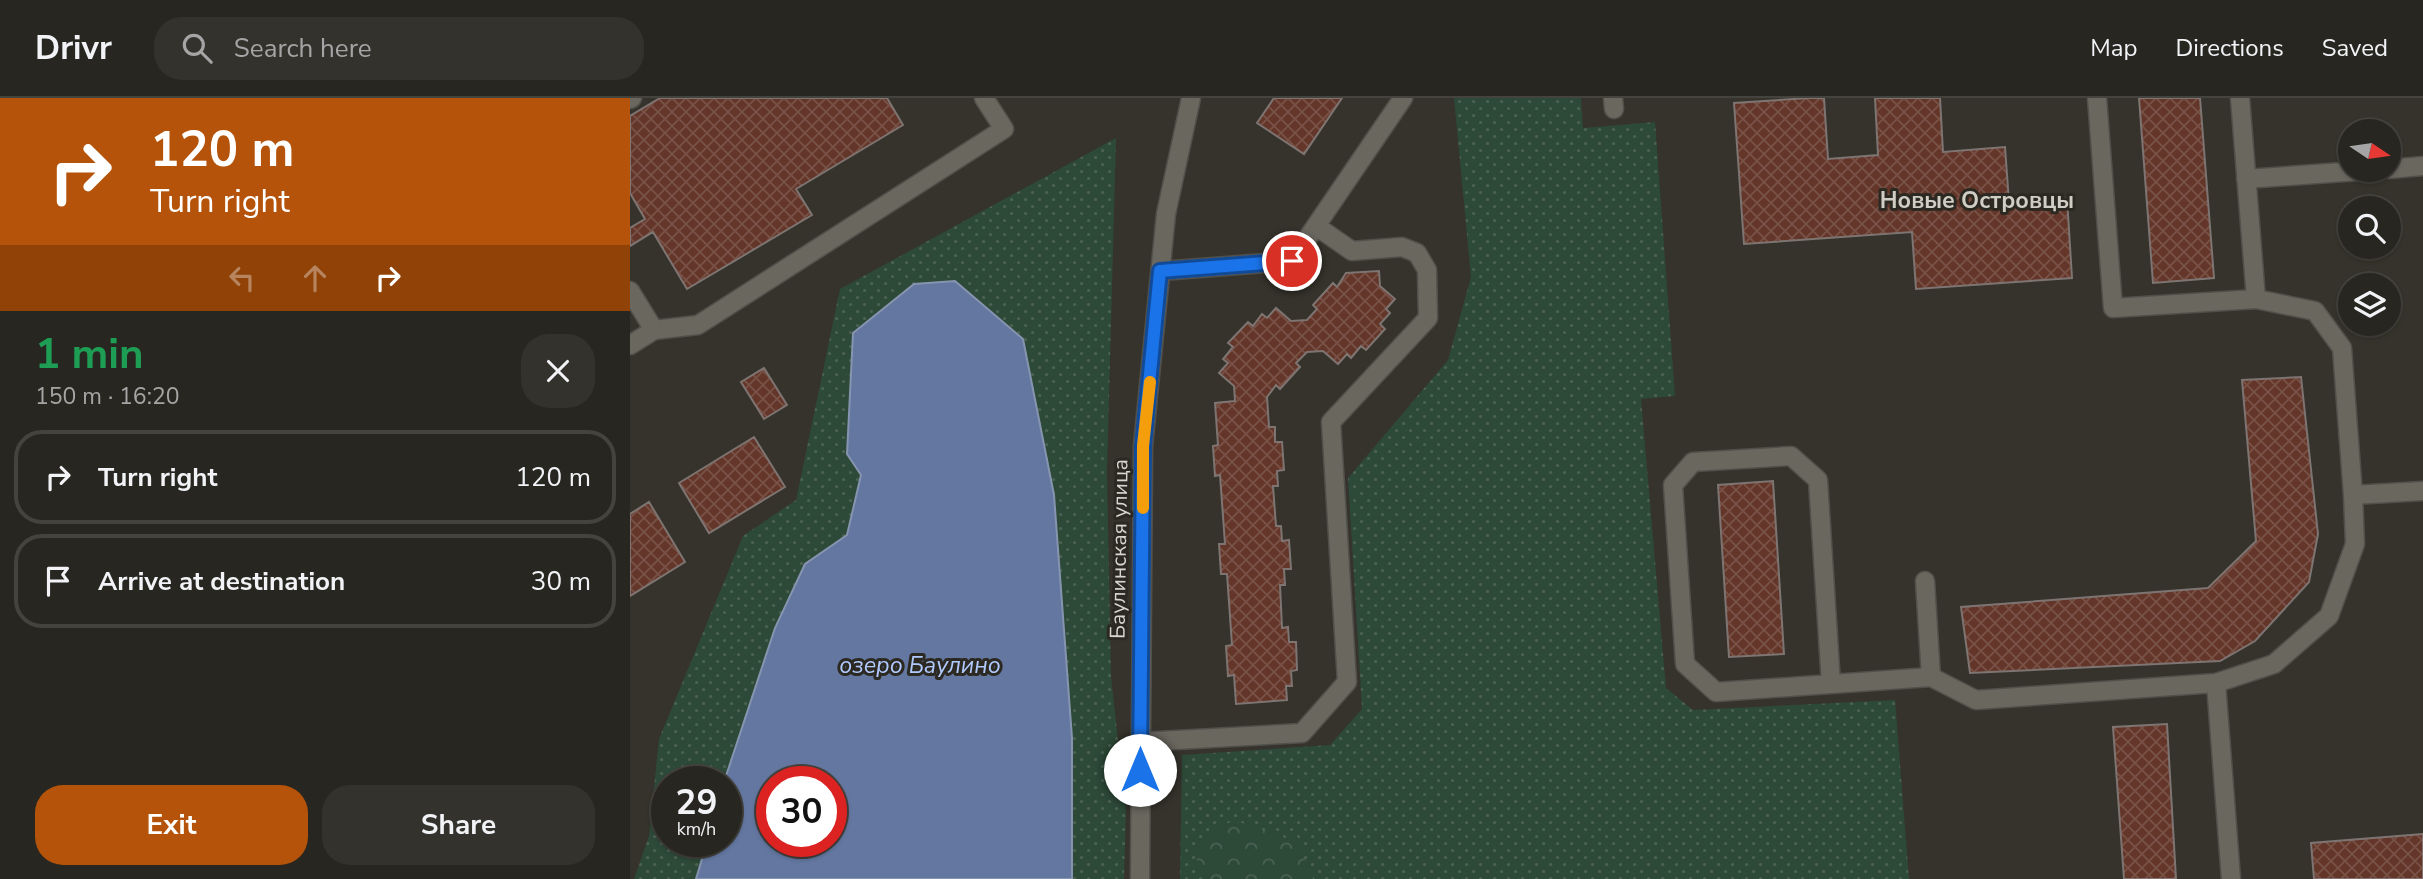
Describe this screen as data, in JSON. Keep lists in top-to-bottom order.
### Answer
{
  "streets": {
    "street": ["Баулинская улица"]
  },
  "districts": ["Новые Островцы"],
  "water": ["озеро Баулино"],
  "north": "right",
  "page": {
    "header": "Drivr",
    "search": "Search here",
    "nav": ["Map", "Directions", "Saved"],
    "turn": ["120 m", "Turn right"],
    "heading": ["1 min", "150 m · 16:20"],
    "list": [
      {
        "name": "Turn right",
        "value": "120 m"
      },
      {
        "name": "Arrive at destination",
        "value": "30 m"
      }
    ],
    "speed": "29 km/h",
    "limit": "30",
    "buttons": ["Exit", "Share"]
  }
}
